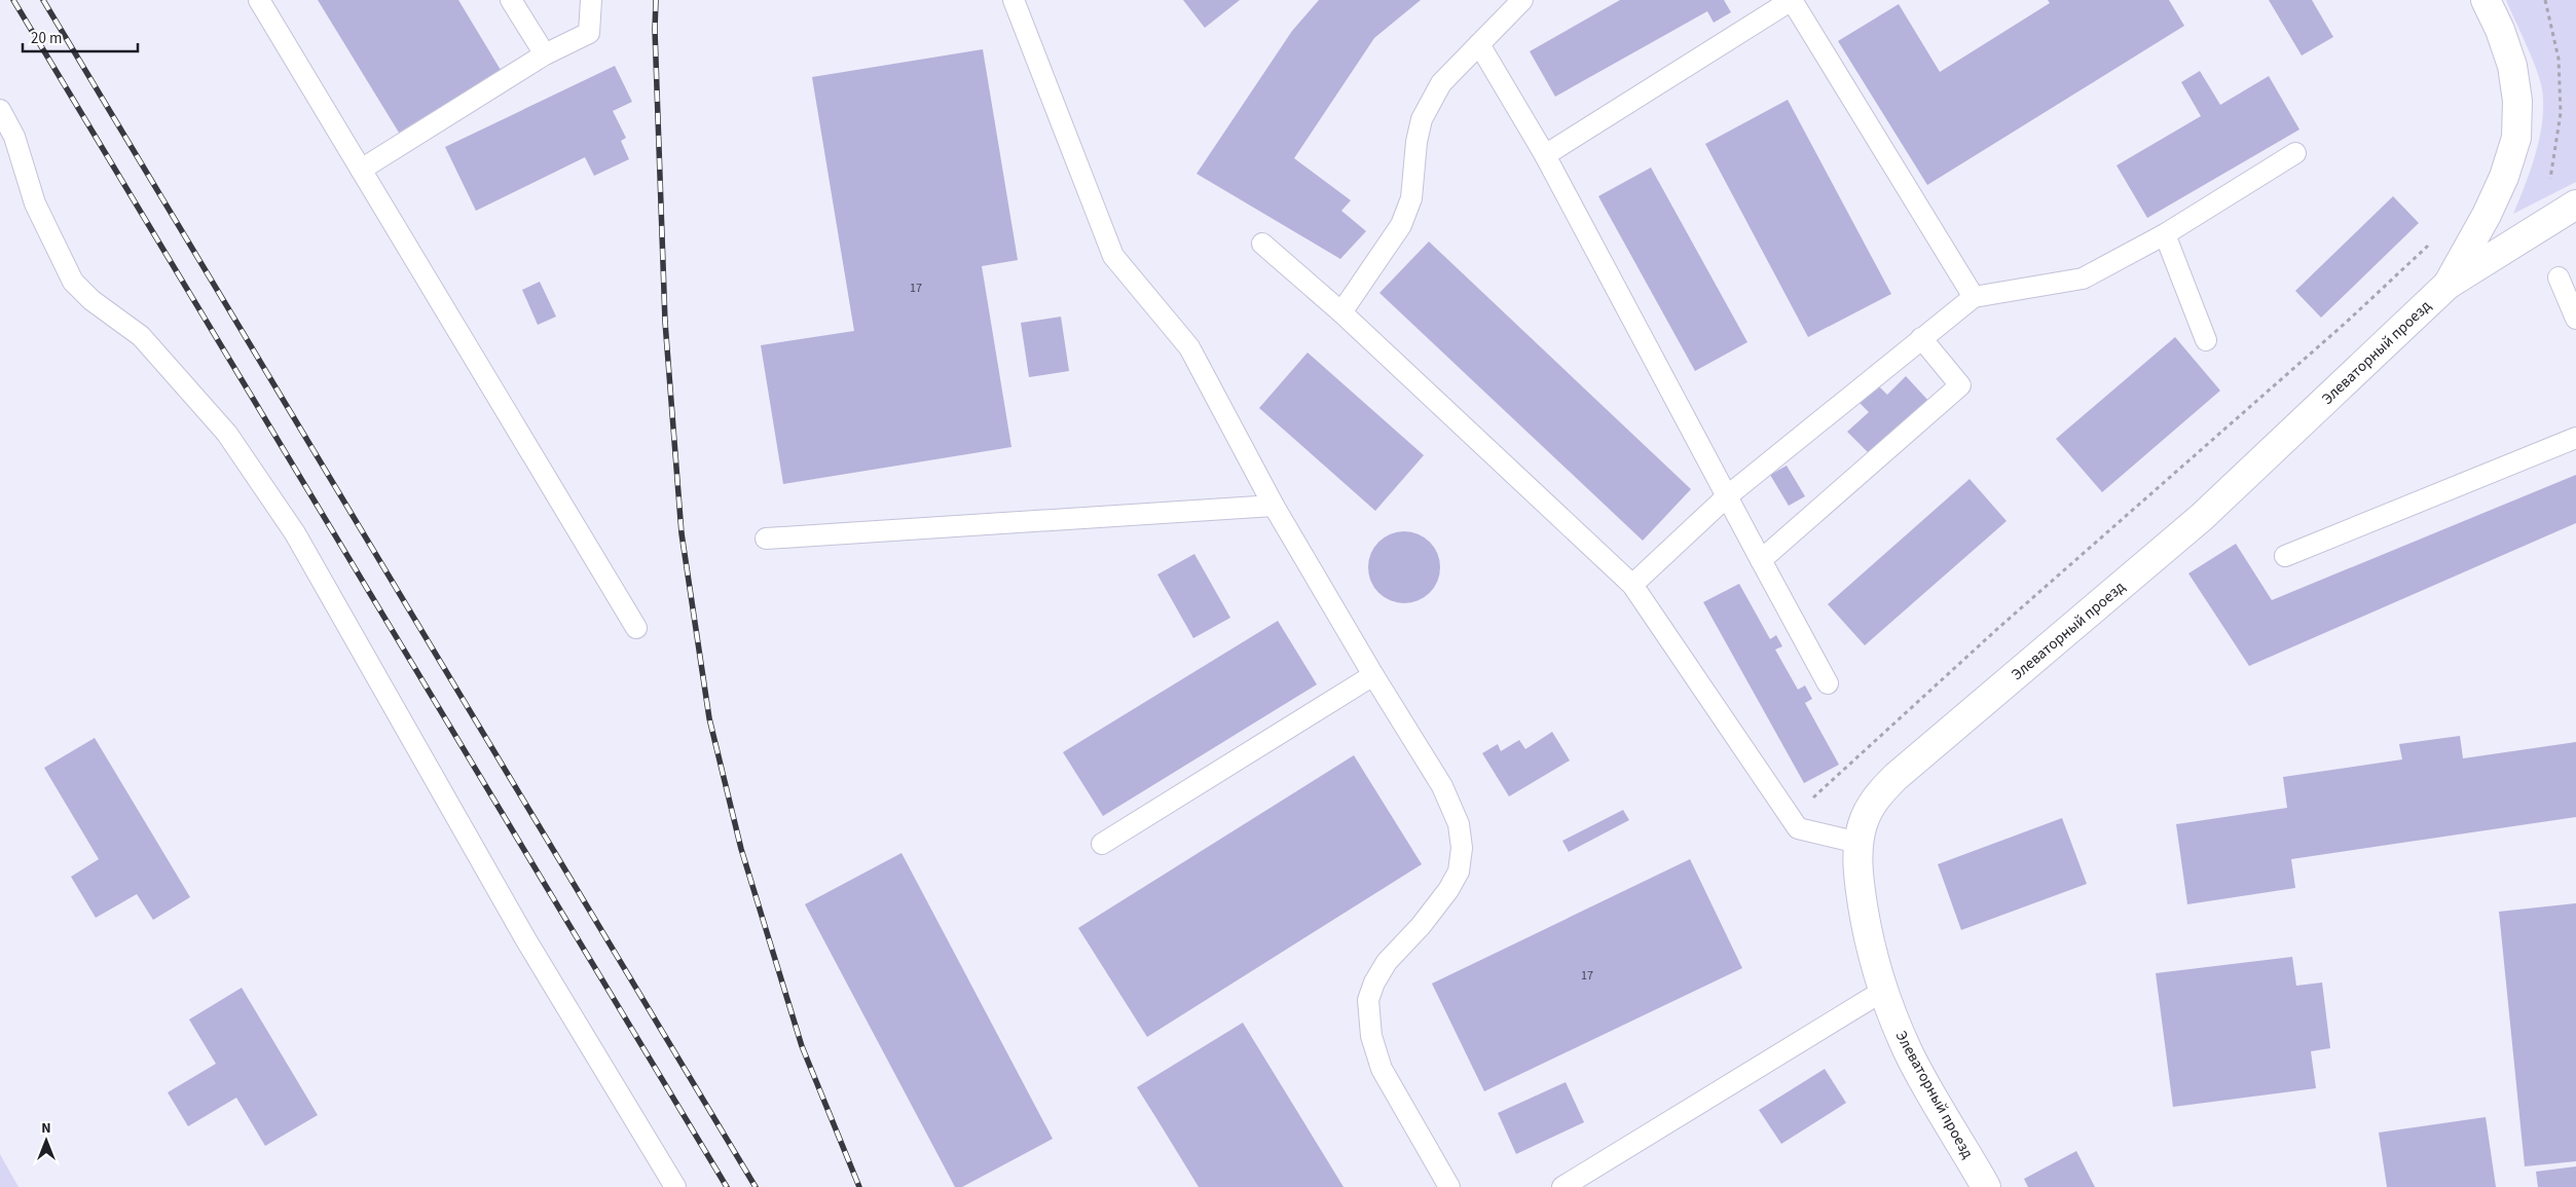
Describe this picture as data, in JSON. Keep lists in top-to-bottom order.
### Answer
{
  "streets": {
    "street": ["Элеваторный проезд"]
  },
  "house_numbers": ["17", "17"],
  "scale_bar": "20 m",
  "north": "top"
}
